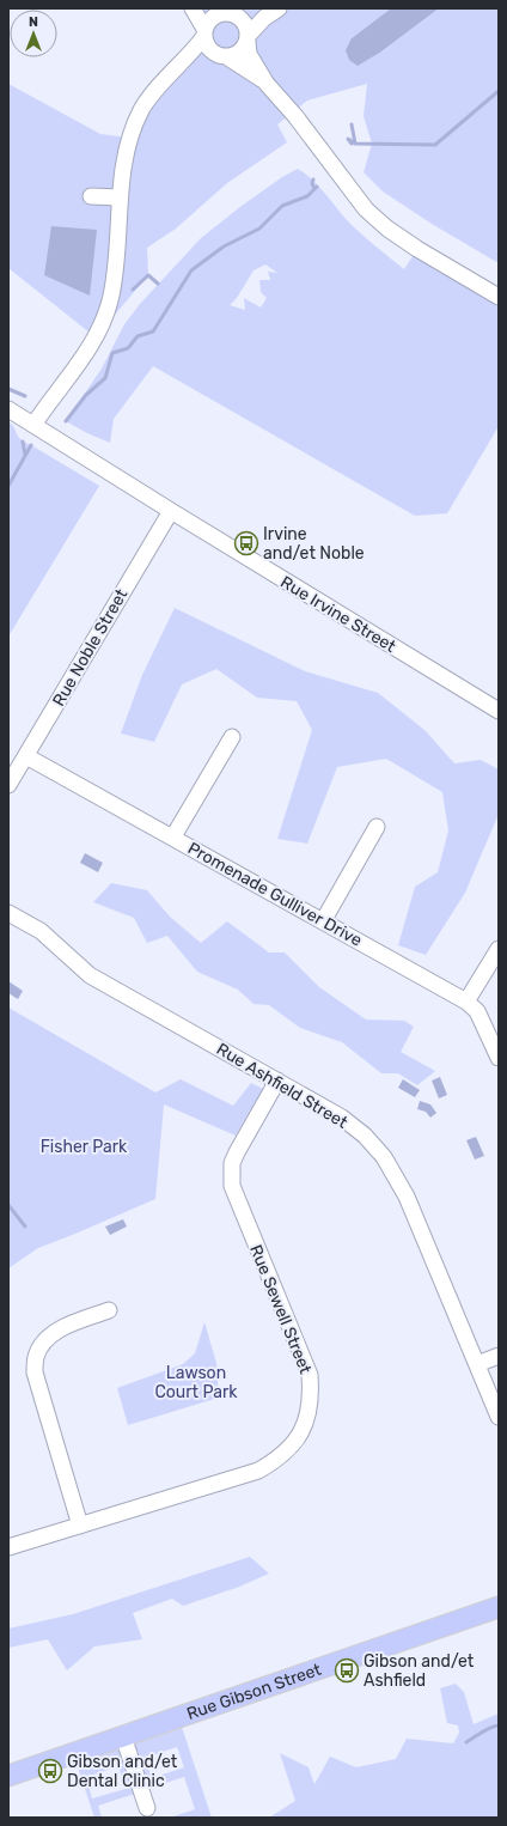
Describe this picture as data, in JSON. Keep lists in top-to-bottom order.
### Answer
{
  "streets": {
    "main road": ["Rue Gibson Street"],
    "street": [
      "Rue Irvine Street",
      "Rue Noble Street",
      "Promenade Gulliver Drive",
      "Rue Ashfield Street",
      "Rue Sewell Street"
    ]
  },
  "crossings": [
    ["Rue Irvine Street", "Rue Noble Street"],
    ["Rue Noble Street", "Promenade Gulliver Drive"],
    ["Rue Ashfield Street", "Rue Sewell Street"]
  ],
  "parks": ["Fisher Park", "Lawson Court Park"],
  "places": {
    "bus stop": ["Irvine and/et Noble", "Gibson and/et Ashfield", "Gibson and/et Dental Clinic"]
  },
  "north": "top"
}
